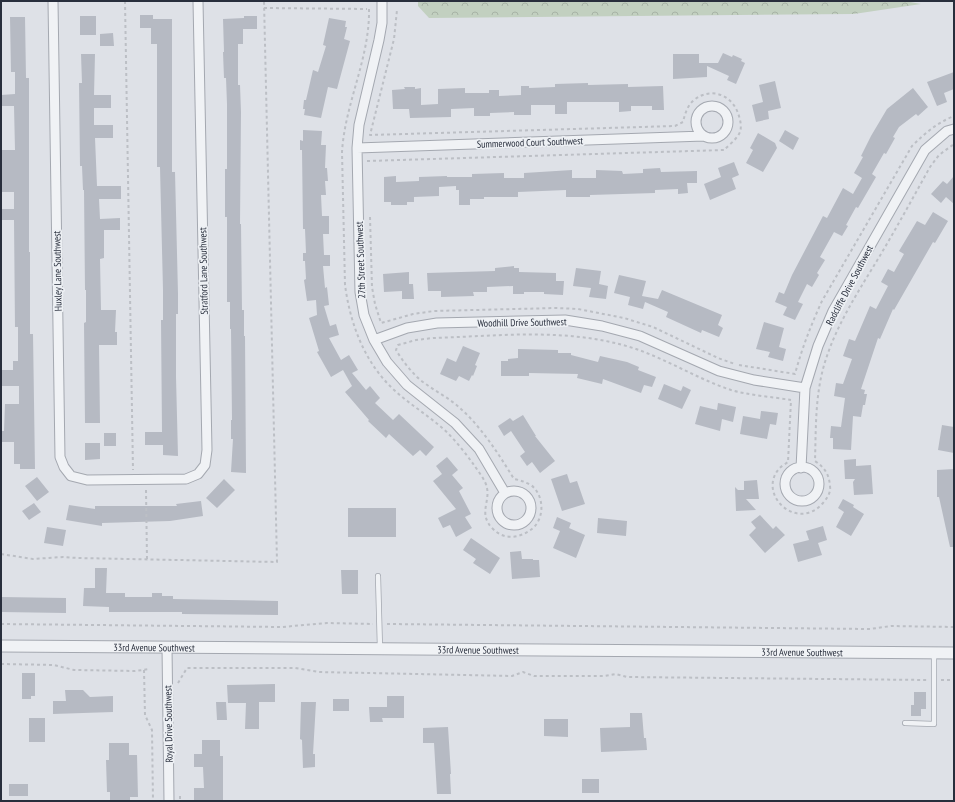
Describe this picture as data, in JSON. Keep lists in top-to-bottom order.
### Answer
{
  "streets": {
    "street": [
      "Summerwood Court Southwest",
      "27th Street Southwest",
      "Huxley Lane Southwest",
      "Stratford Lane Southwest",
      "Radcliffe Drive Southwest",
      "Woodhill Drive Southwest",
      "33rd Avenue Southwest",
      "Royal Drive Southwest"
    ]
  },
  "crossings": [
    ["Summerwood Court Southwest", "27th Street Southwest"],
    ["27th Street Southwest", "Woodhill Drive Southwest"],
    ["Huxley Lane Southwest", "Stratford Lane Southwest"],
    ["Radcliffe Drive Southwest", "Woodhill Drive Southwest"],
    ["33rd Avenue Southwest", "Royal Drive Southwest"]
  ]
}
